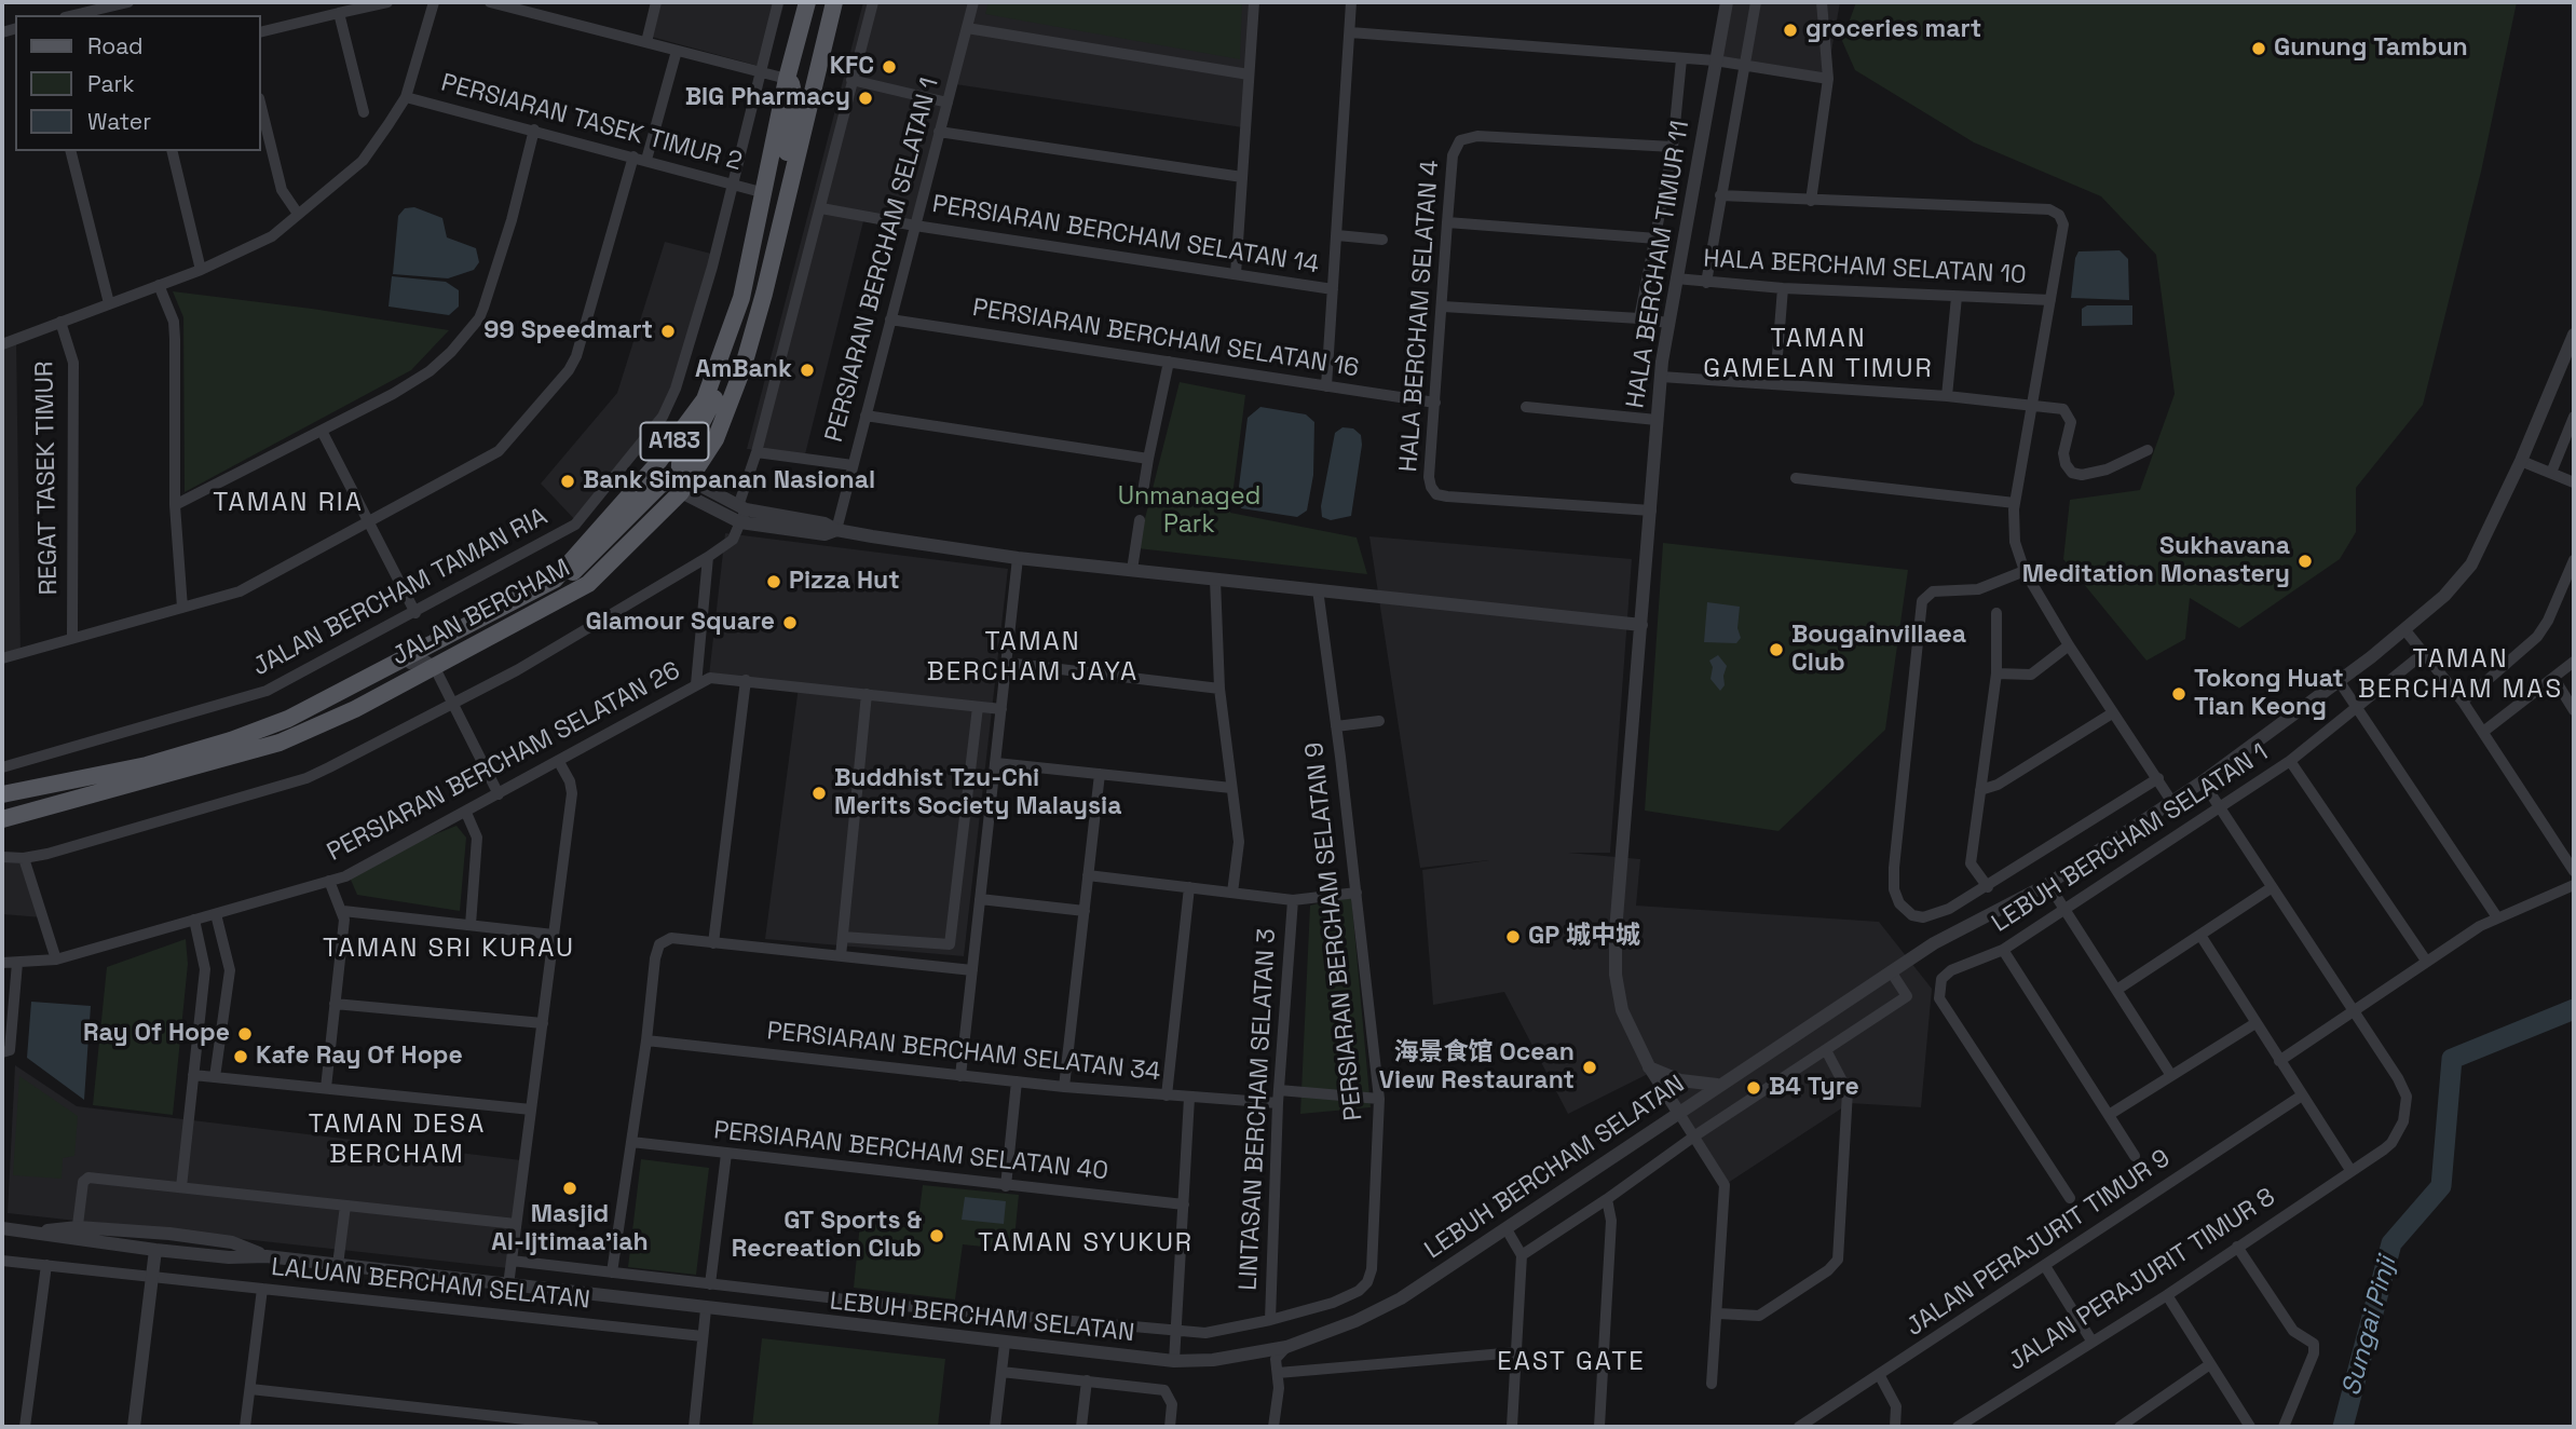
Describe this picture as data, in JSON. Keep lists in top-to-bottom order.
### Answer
{
  "streets": {
    "main road": ["A183", "JALAN BERCHAM"],
    "street": [
      "PERSIARAN TASEK TIMUR 2",
      "PERSIARAN BERCHAM SELATAN 14",
      "PERSIARAN BERCHAM SELATAN 1",
      "HALA BERCHAM TIMUR 11",
      "HALA BERCHAM SELATAN 10",
      "HALA BERCHAM SELATAN 4",
      "PERSIARAN BERCHAM SELATAN 16",
      "REGAT TASEK TIMUR",
      "JALAN BERCHAM TAMAN RIA",
      "PERSIARAN BERCHAM SELATAN 26",
      "LEBUH BERCHAM SELATAN 1",
      "PERSIARAN BERCHAM SELATAN 9",
      "PERSIARAN BERCHAM SELATAN 34",
      "LINTASAN BERCHAM SELATAN 3",
      "PERSIARAN BERCHAM SELATAN 40",
      "LEBUH BERCHAM SELATAN",
      "JALAN PERAJURIT TIMUR 9",
      "JALAN PERAJURIT TIMUR 8",
      "LALUAN BERCHAM SELATAN"
    ]
  },
  "crossings": [
    ["PERSIARAN TASEK TIMUR 2", "JALAN BERCHAM TAMAN RIA"],
    ["PERSIARAN TASEK TIMUR 2", "JALAN BERCHAM"],
    ["PERSIARAN BERCHAM SELATAN 14", "PERSIARAN BERCHAM SELATAN 1"],
    ["PERSIARAN BERCHAM SELATAN 1", "PERSIARAN BERCHAM SELATAN 16"],
    ["HALA BERCHAM TIMUR 11", "HALA BERCHAM SELATAN 10"],
    ["HALA BERCHAM TIMUR 11", "HALA BERCHAM SELATAN 4"],
    ["HALA BERCHAM TIMUR 11", "LEBUH BERCHAM SELATAN"],
    ["HALA BERCHAM SELATAN 4", "PERSIARAN BERCHAM SELATAN 16"],
    ["LEBUH BERCHAM SELATAN 1", "JALAN PERAJURIT TIMUR 8"],
    ["PERSIARAN BERCHAM SELATAN 9", "PERSIARAN BERCHAM SELATAN 34"],
    ["PERSIARAN BERCHAM SELATAN 9", "LINTASAN BERCHAM SELATAN 3"],
    ["PERSIARAN BERCHAM SELATAN 34", "LINTASAN BERCHAM SELATAN 3"],
    ["LEBUH BERCHAM SELATAN", "JALAN PERAJURIT TIMUR 8"]
  ],
  "districts": [
    "TAMAN GAMELAN TIMUR",
    "TAMAN RIA",
    "TAMAN BERCHAM JAYA",
    "TAMAN BERCHAM MAS",
    "TAMAN SRI KURAU",
    "TAMAN DESA BERCHAM",
    "TAMAN SYUKUR",
    "EAST GATE"
  ],
  "water": ["Sungai Pinji"],
  "parks": ["Unmanaged Park"],
  "places": [
    "groceries mart",
    "Gunung Tambun",
    "KFC",
    "BIG Pharmacy",
    "99 Speedmart",
    "AmBank",
    "Bank Simpanan Nasional",
    "Sukhavana Meditation Monastery",
    "Pizza Hut",
    "Glamour Square",
    "Bougainvillaea Club",
    "Tokong Huat Tian Keong",
    "Buddhist Tzu-Chi Merits Society Malaysia",
    "GP 城中城",
    "Ray Of Hope",
    "Kafe Ray Of Hope",
    "海景食馆 Ocean View Restaurant",
    "B4 Tyre",
    "Masjid Al-Ijtimaa'iah",
    "GT Sports & Recreation Club"
  ],
  "legend": ["Road", "Park", "Water"]
}
